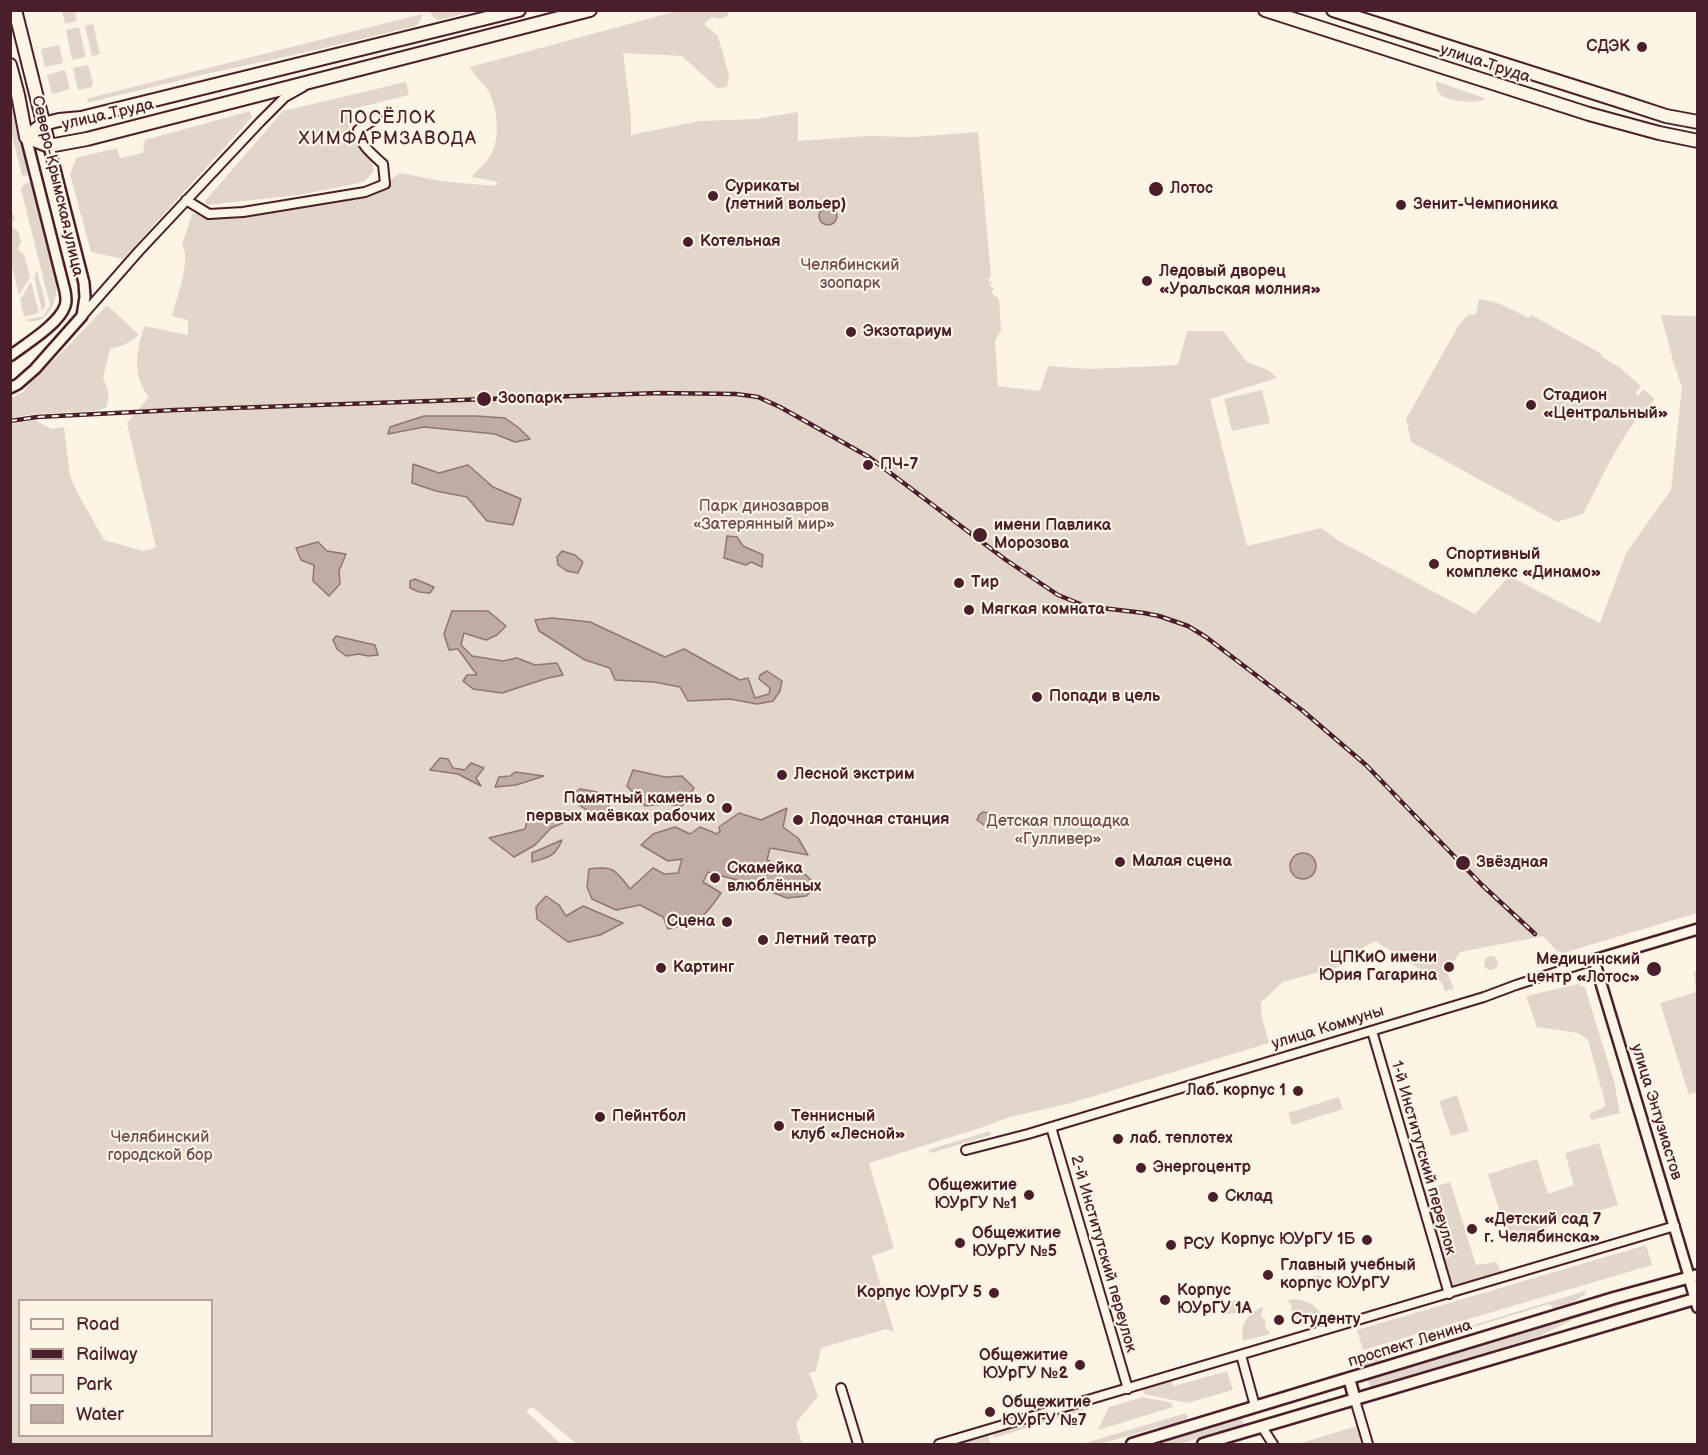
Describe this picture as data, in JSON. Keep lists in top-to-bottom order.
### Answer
{
  "streets": {
    "main road": [
      "улица Труда",
      "Северо-Крымская улица",
      "улица Энтузиастов",
      "проспект Ленина"
    ],
    "street": ["улица Коммуны", "1-й Институтский переулок", "2-й Институтский переулок"]
  },
  "crossings": [
    ["улица Труда", "Северо-Крымская улица"],
    ["улица Коммуны", "улица Энтузиастов"],
    ["улица Коммуны", "1-й Институтский переулок"],
    ["улица Коммуны", "2-й Институтский переулок"],
    ["улица Энтузиастов", "проспект Ленина"]
  ],
  "districts": ["ПОСЁЛОК ХИМФАРМЗАВОДА"],
  "parks": [
    "Челябинский зоопарк",
    "Парк динозавров «Затерянный мир»",
    "Детская площадка «Гулливер»",
    "Челябинский городской бор"
  ],
  "places": [
    "СДЭК",
    "Лотос",
    "Сурикаты (летний вольер)",
    "Зенит-Чемпионика",
    "Котельная",
    "Ледовый дворец «Уральская молния»",
    "Экзотариум",
    "Зоопарк",
    "Стадион «Центральный»",
    "ПЧ-7",
    "имени Павлика Морозова",
    "Спортивный комплекс «Динамо»",
    "Тир",
    "Мягкая комната",
    "Попади в цель",
    "Лесной экстрим",
    "Памятный камень о первых маёвках рабочих",
    "Лодочная станция",
    "Малая сцена",
    "Звёздная",
    "Скамейка влюблённых",
    "Сцена",
    "Летний театр",
    "ЦПКиО имени Юрия Гагарина",
    "Картинг",
    "Медицинский центр «Лотос»",
    "Лаб. корпус 1",
    "Пейнтбол",
    "Теннисный клуб «Лесной»",
    "лаб. теплотех",
    "Энергоцентр",
    "Общежитие ЮУрГУ №1",
    "Склад",
    "«Детский сад 7 г. Челябинска»",
    "Корпус ЮУрГУ 1Б",
    "Общежитие ЮУрГУ №5",
    "РСУ",
    "Главный учебный корпус ЮУрГУ",
    "Корпус ЮУрГУ 5",
    "Корпус ЮУрГУ 1А",
    "Студенту",
    "Общежитие ЮУрГУ №2",
    "Общежитие ЮУрГУ №7"
  ],
  "legend": [
    "Road",
    "Railway",
    "Park",
    "Water"
  ]
}
